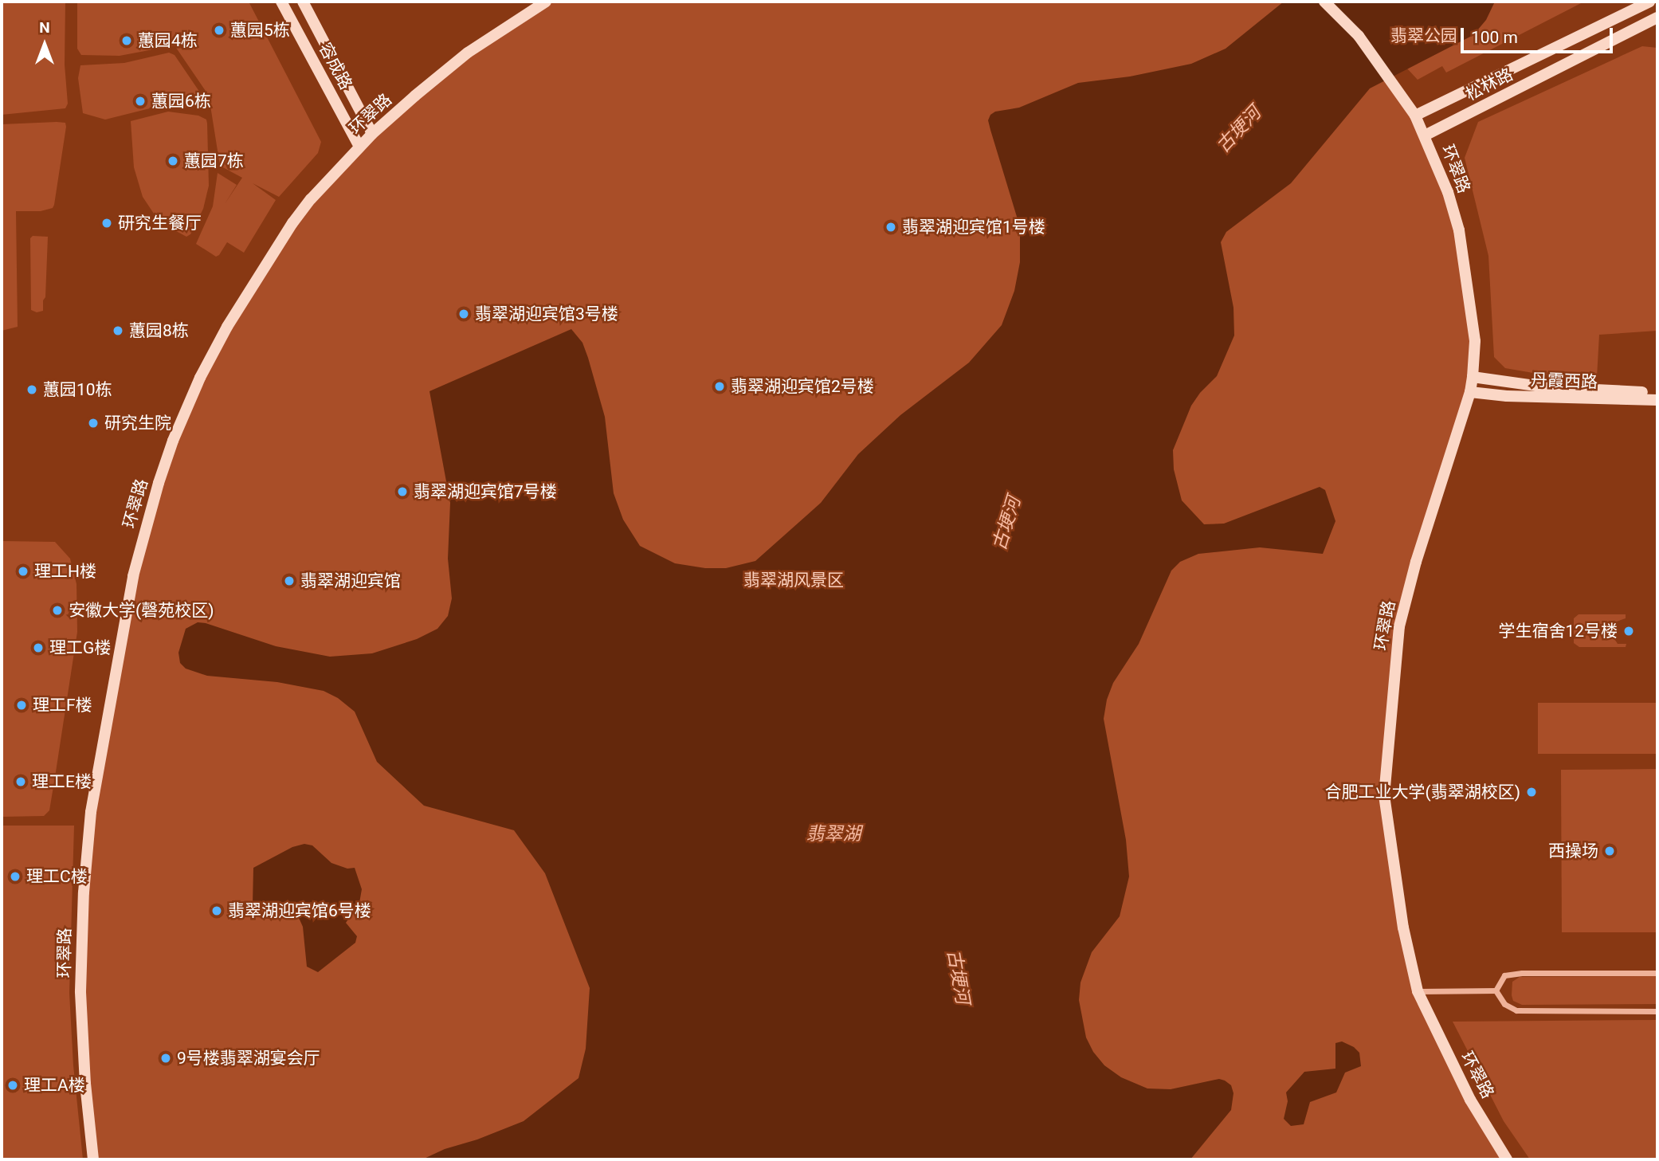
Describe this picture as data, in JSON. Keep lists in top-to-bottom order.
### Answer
{
  "streets": {
    "street": [
      "容成路",
      "松林路",
      "环翠路",
      "丹霞西路"
    ]
  },
  "crossings": [
    ["容成路", "环翠路"],
    ["松林路", "环翠路"],
    ["环翠路", "丹霞西路"]
  ],
  "water": ["古埂河", "翡翠湖"],
  "parks": ["翡翠公园", "翡翠湖风景区"],
  "places": [
    "蕙园5栋",
    "蕙园4栋",
    "蕙园6栋",
    "蕙园7栋",
    "研究生餐厅",
    "翡翠湖迎宾馆1号楼",
    "翡翠湖迎宾馆3号楼",
    "蕙园8栋",
    "翡翠湖迎宾馆2号楼",
    "蕙园10栋",
    "研究生院",
    "翡翠湖迎宾馆7号楼",
    "理工H楼",
    "翡翠湖迎宾馆",
    "安徽大学(磬苑校区)",
    "学生宿舍12号楼",
    "理工G楼",
    "理工F楼",
    "理工E楼",
    "合肥工业大学(翡翠湖校区)",
    "西操场",
    "理工C楼",
    "翡翠湖迎宾馆6号楼",
    "9号楼翡翠湖宴会厅",
    "理工A楼"
  ],
  "scale_bar": "100 m",
  "north": "top"
}
